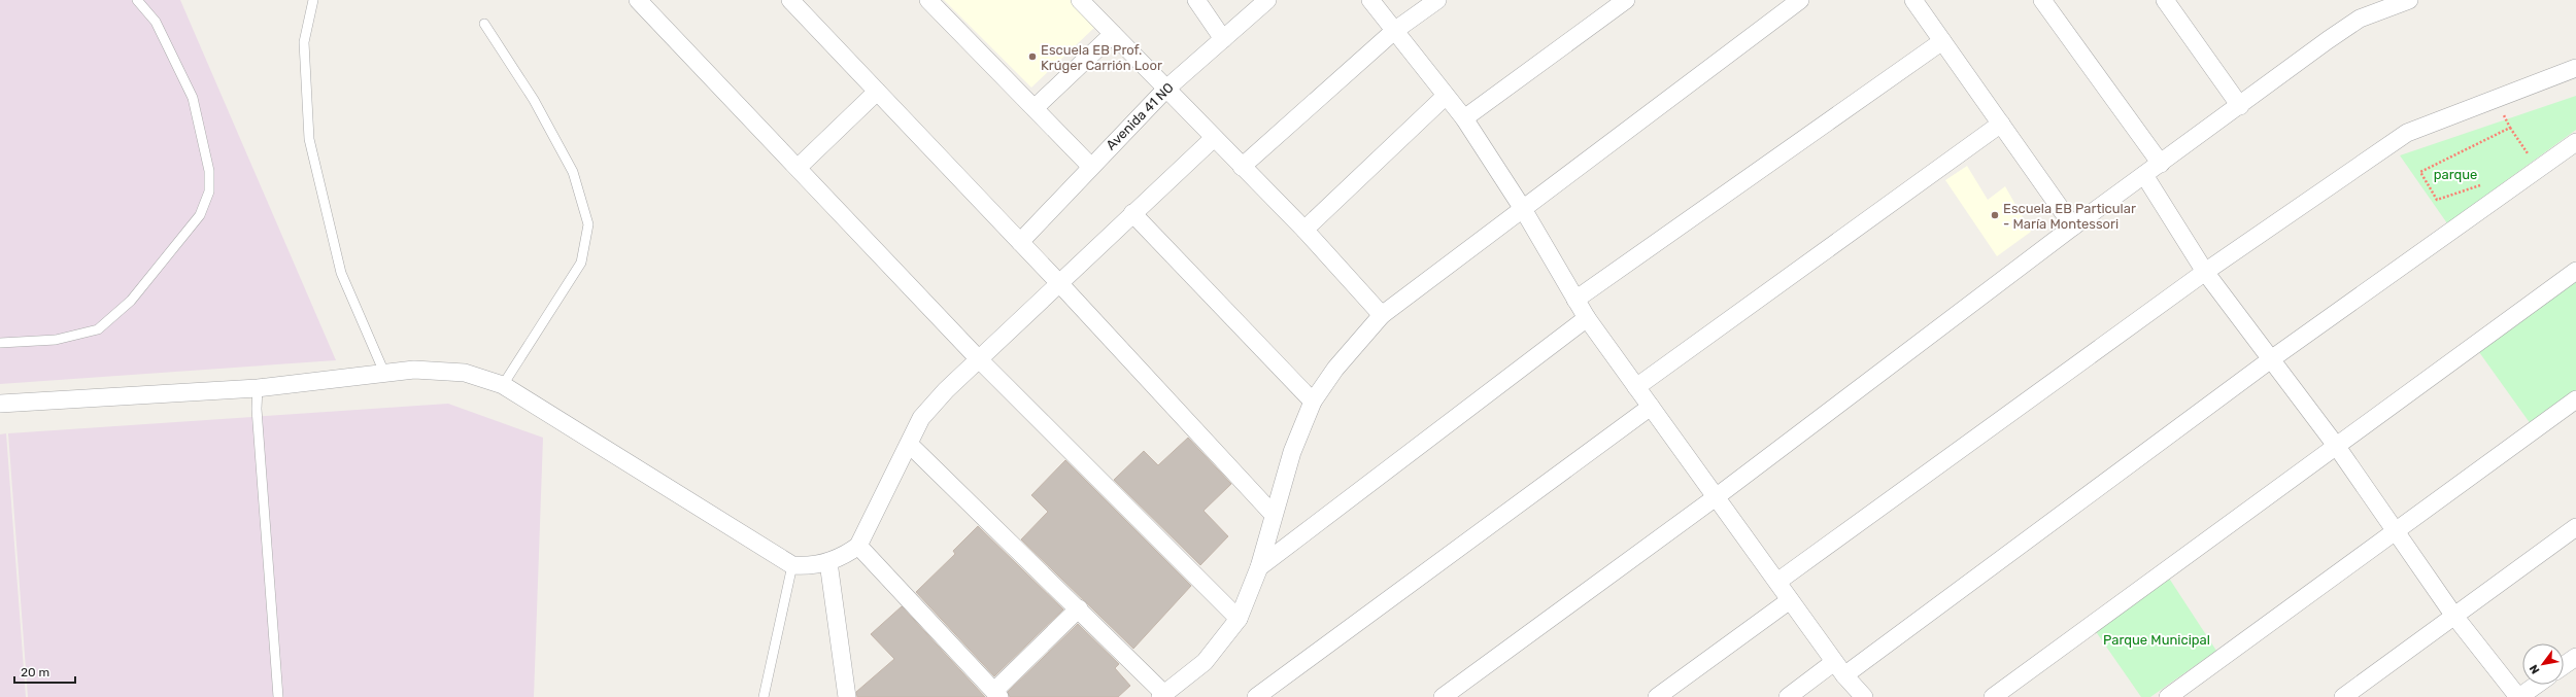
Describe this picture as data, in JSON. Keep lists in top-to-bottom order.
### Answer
{
  "streets": {
    "street": ["Avenida 41 NO"]
  },
  "parks": ["parque", "Parque Municipal"],
  "places": ["Escuela EB Prof. Krúger Carrión Loor", "Escuela EB Particular - María Montessori"],
  "scale_bar": "20 m",
  "north": "bottom left"
}
